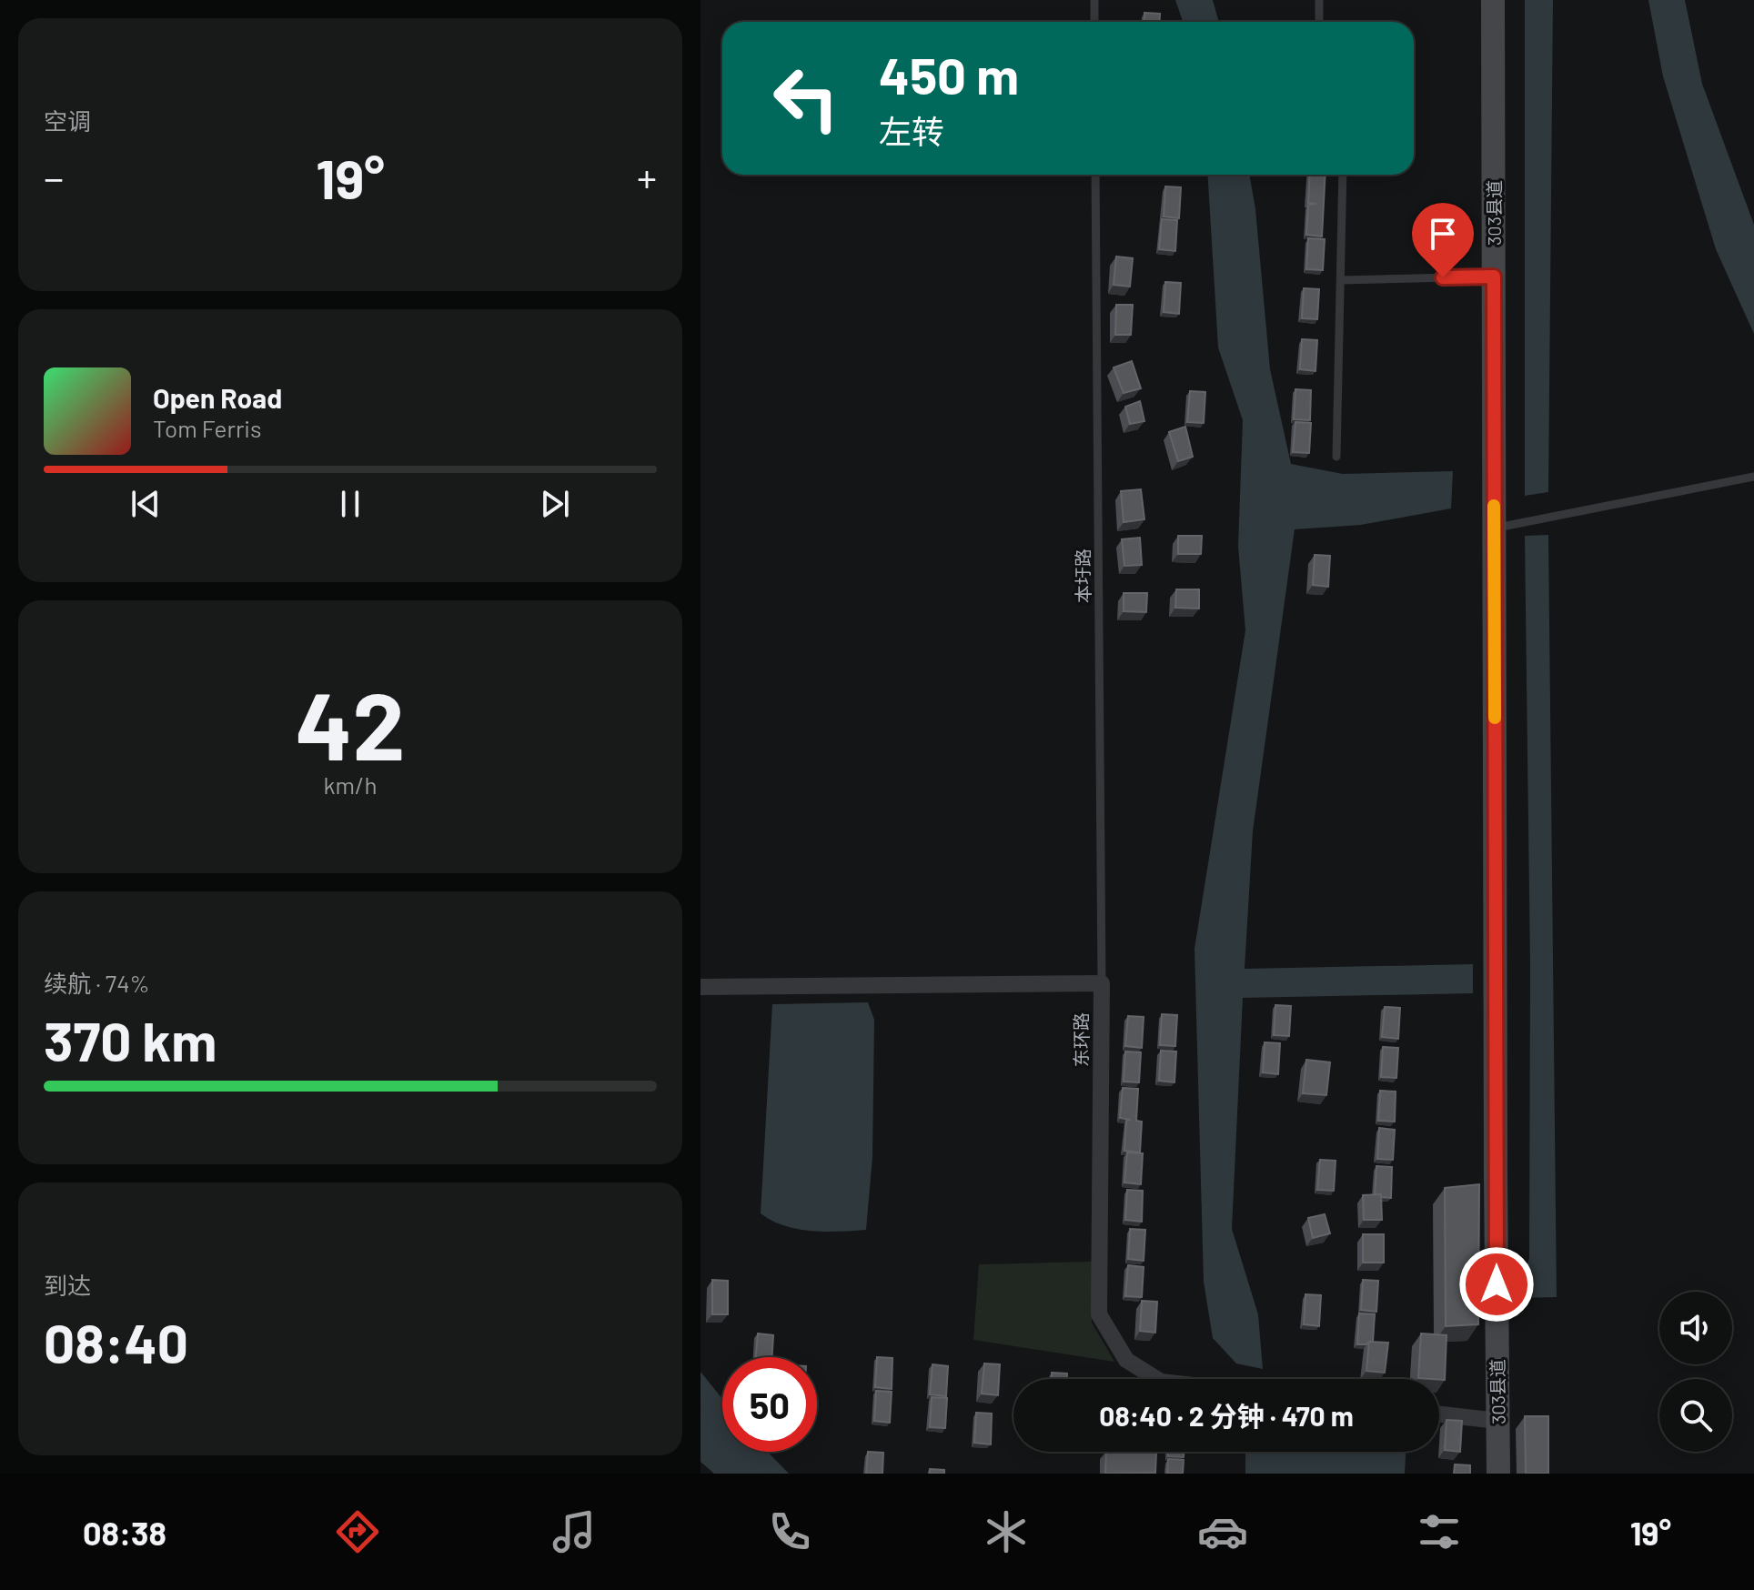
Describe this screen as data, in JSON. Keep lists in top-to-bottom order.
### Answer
{
  "streets": {
    "main road": ["303县道"],
    "street": ["东环路"],
    "lane": ["本圩路"]
  },
  "crossings": [
    ["本圩路", "东环路"]
  ],
  "page": {
    "tile": [
      "空调",
      ["42", "km/h"],
      ["续航 · 74%", "370 km"],
      ["到达", "08:40"]
    ],
    "turn": ["450 m", "左转"],
    "heat": ["−", "19°", "+"],
    "song": ["Open Road", "Tom Ferris"],
    "limit": "50",
    "trip": "08:40 · 2 分钟 · 470 m",
    "tabs": ["08:38", "19°"]
  }
}
